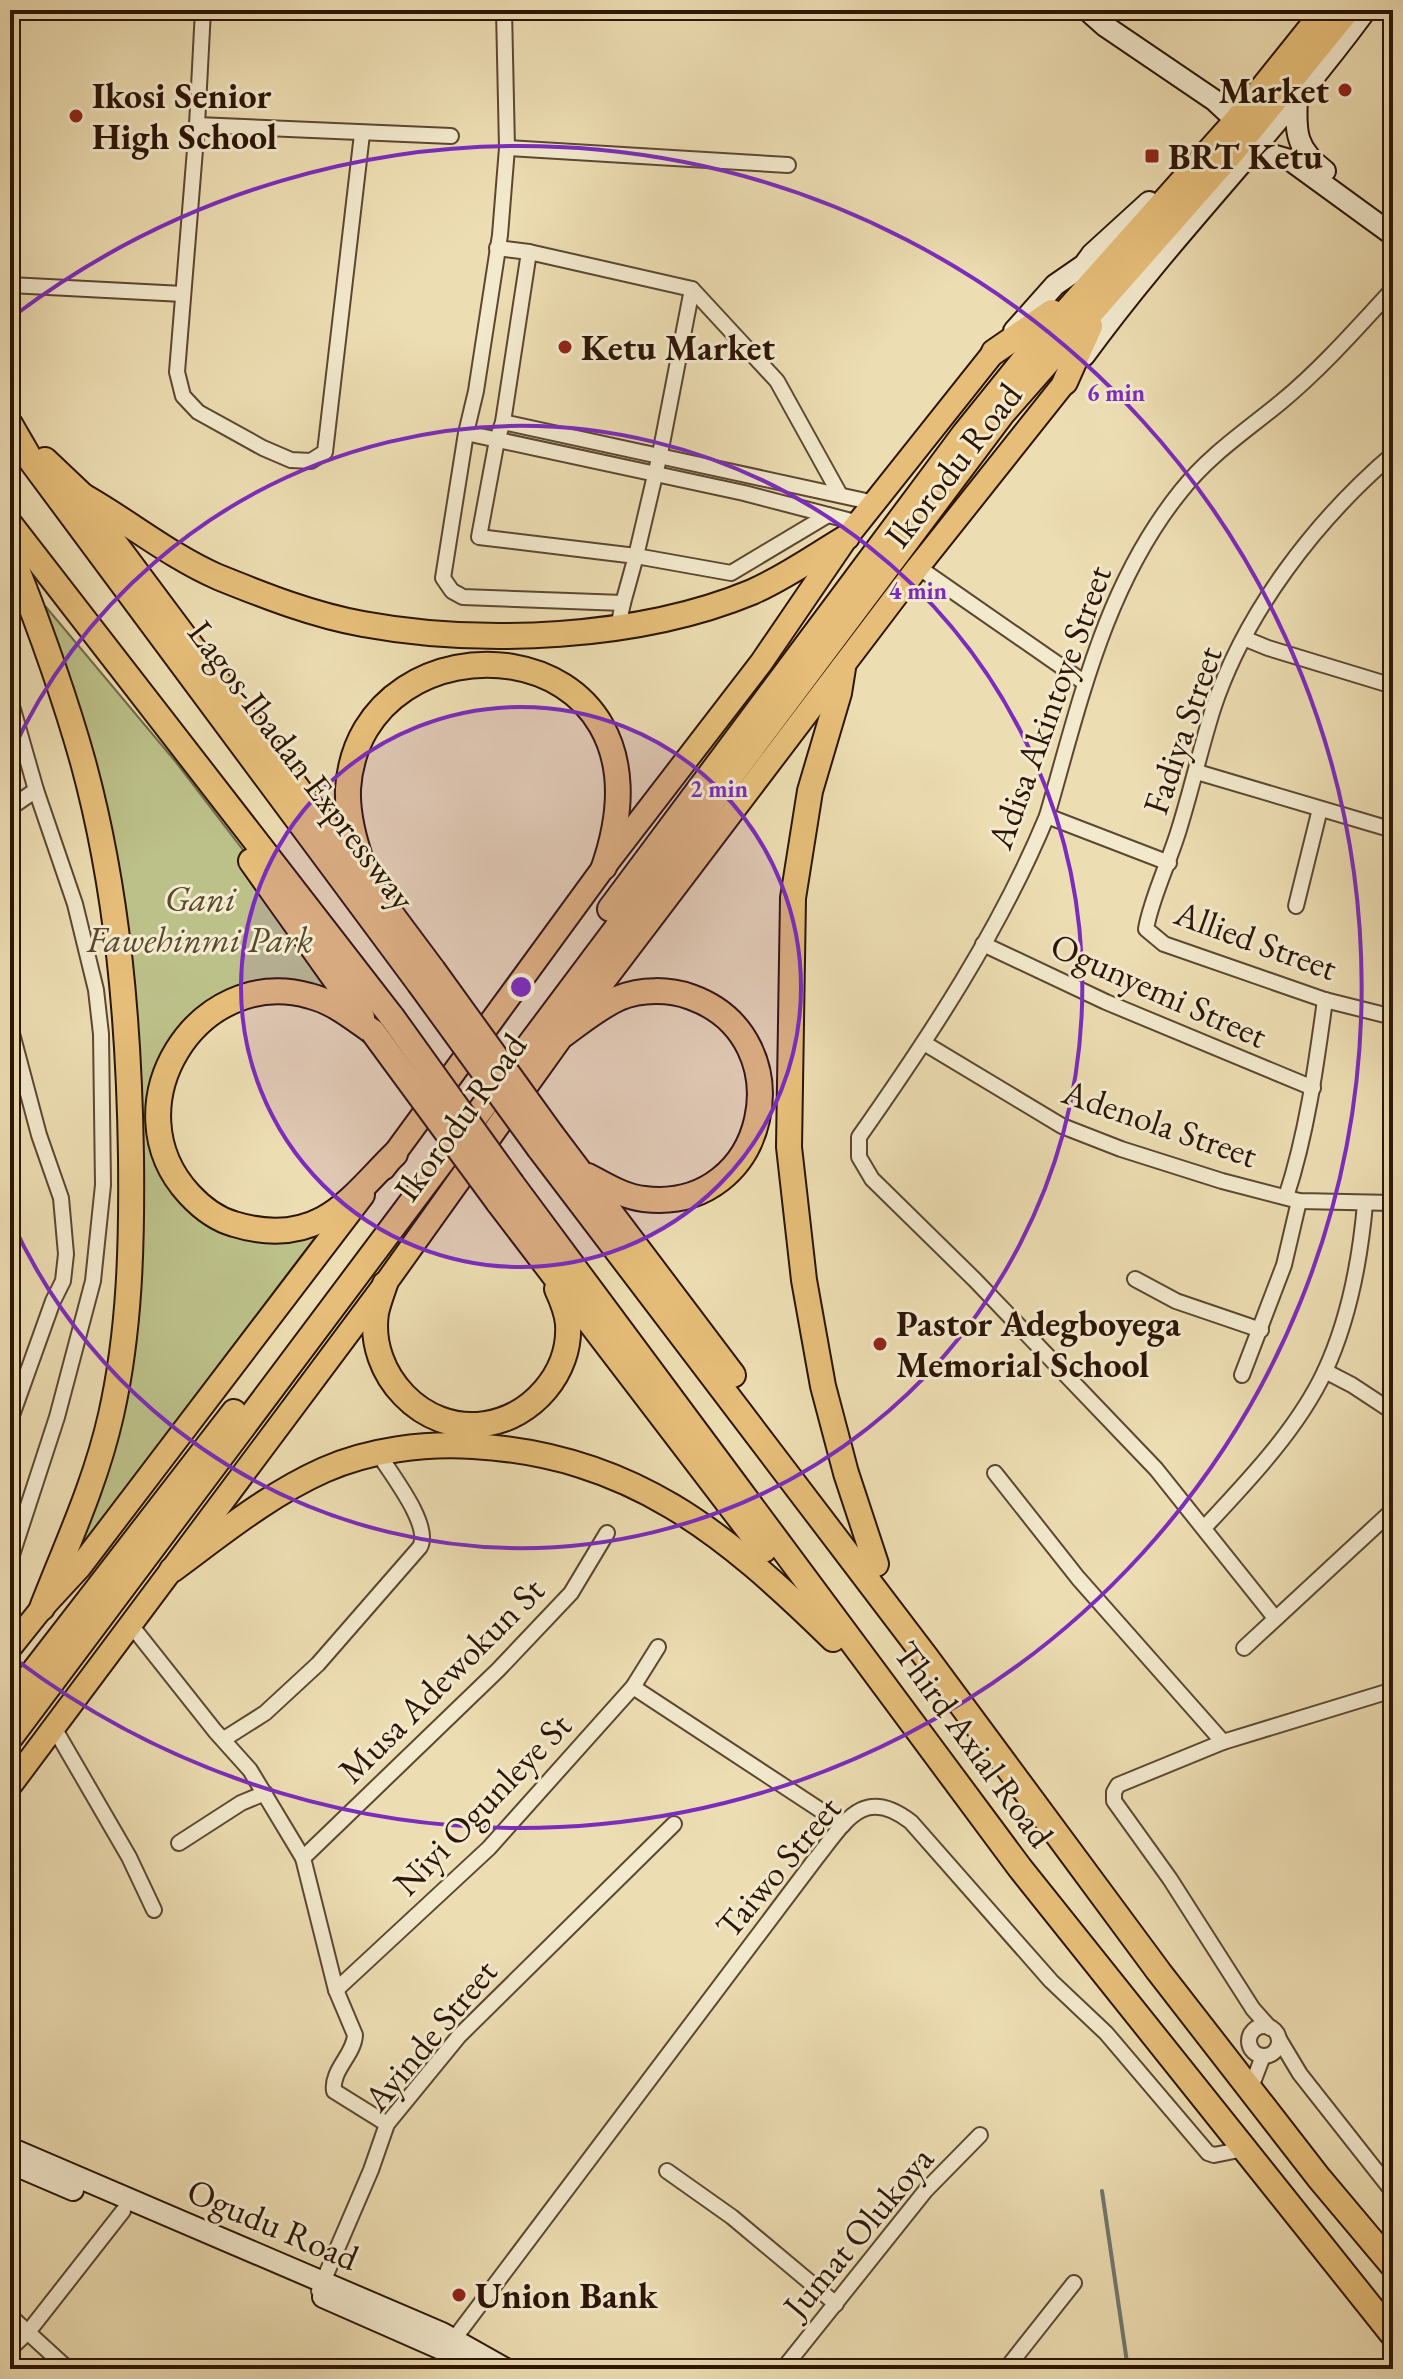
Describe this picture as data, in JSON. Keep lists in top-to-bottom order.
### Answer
{
  "streets": {
    "highway": ["Ikorodu Road", "Lagos-Ibadan Expressway", "Third Axial Road"],
    "street": [
      "Adisa Akintoye Street",
      "Fadiya Street",
      "Allied Street",
      "Ogunyemi Street",
      "Adenola Street",
      "Musa Adewokun St",
      "Niyi Ogunleye St",
      "Taiwo Street",
      "Ayinde Street",
      "Ogudu Road",
      "Jumat Olukoya"
    ]
  },
  "crossings": [
    ["Adisa Akintoye Street", "Ogunyemi Street"],
    ["Adisa Akintoye Street", "Adenola Street"],
    ["Fadiya Street", "Allied Street"],
    ["Lagos-Ibadan Expressway", "Third Axial Road"],
    ["Third Axial Road", "Taiwo Street"],
    ["Taiwo Street", "Ogudu Road"],
    ["Ayinde Street", "Ogudu Road"]
  ],
  "parks": ["Gani Fawehinmi Park"],
  "places": {
    "other": [
      "Market",
      "Ikosi Senior High School",
      "Ketu Market",
      "Pastor Adegboyega Memorial School",
      "Union Bank"
    ],
    "transit": ["BRT Ketu"]
  },
  "rings": ["6 min", "4 min", "2 min"]
}
